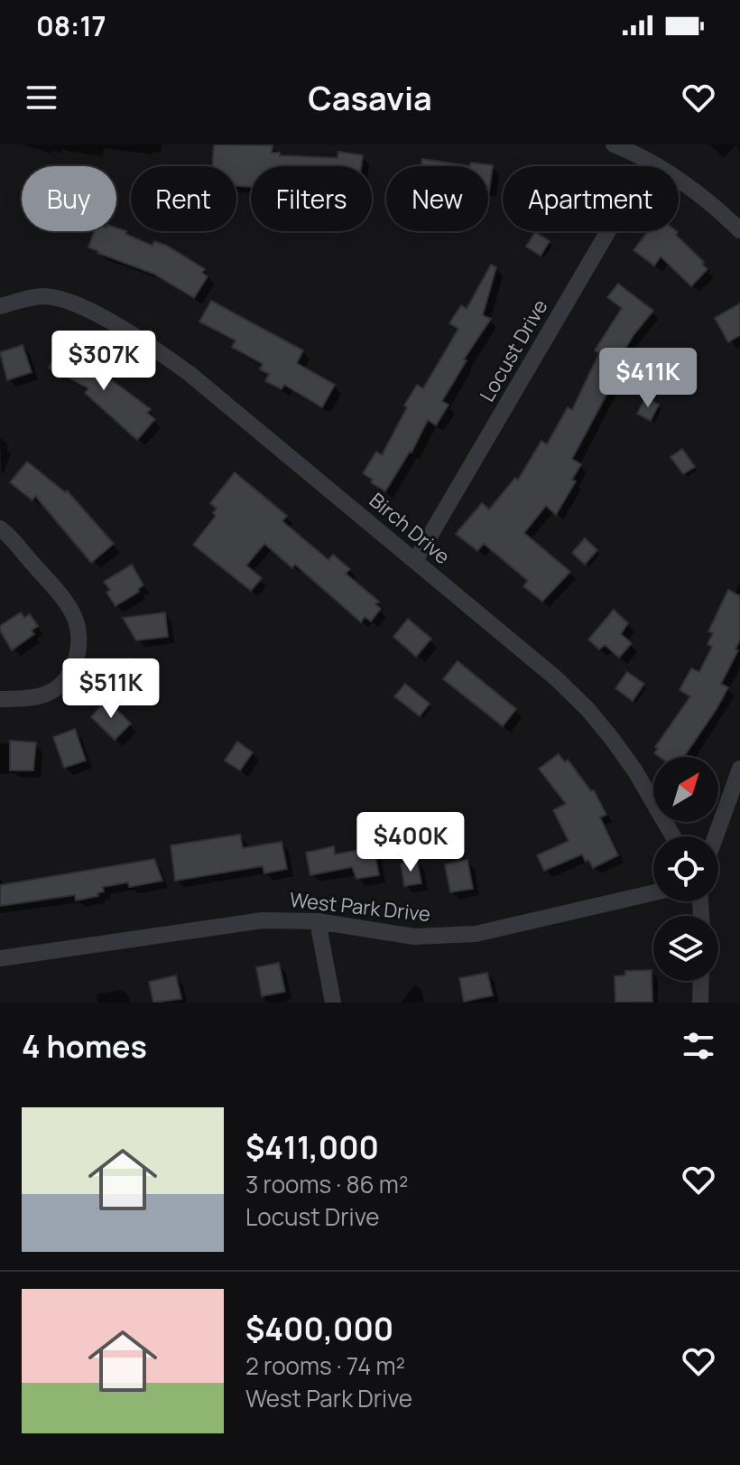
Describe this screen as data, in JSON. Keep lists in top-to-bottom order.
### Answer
{
  "streets": {
    "street": ["Locust Drive", "Birch Drive", "West Park Drive"]
  },
  "crossings": [
    ["Locust Drive", "Birch Drive"]
  ],
  "north": "top right",
  "page": {
    "status": "08:17",
    "header": "Casavia",
    "chip": [
      "Buy",
      "Rent",
      "Filters",
      "New",
      "Apartment"
    ],
    "price": [
      "$307K",
      "$411K",
      "$511K",
      "$400K"
    ],
    "heading": "4 homes",
    "list": [
      {
        "name": "$411,000",
        "note": "3 rooms · 86 m² · Locust Drive"
      },
      {
        "name": "$400,000",
        "note": "2 rooms · 74 m² · West Park Drive"
      }
    ]
  }
}
